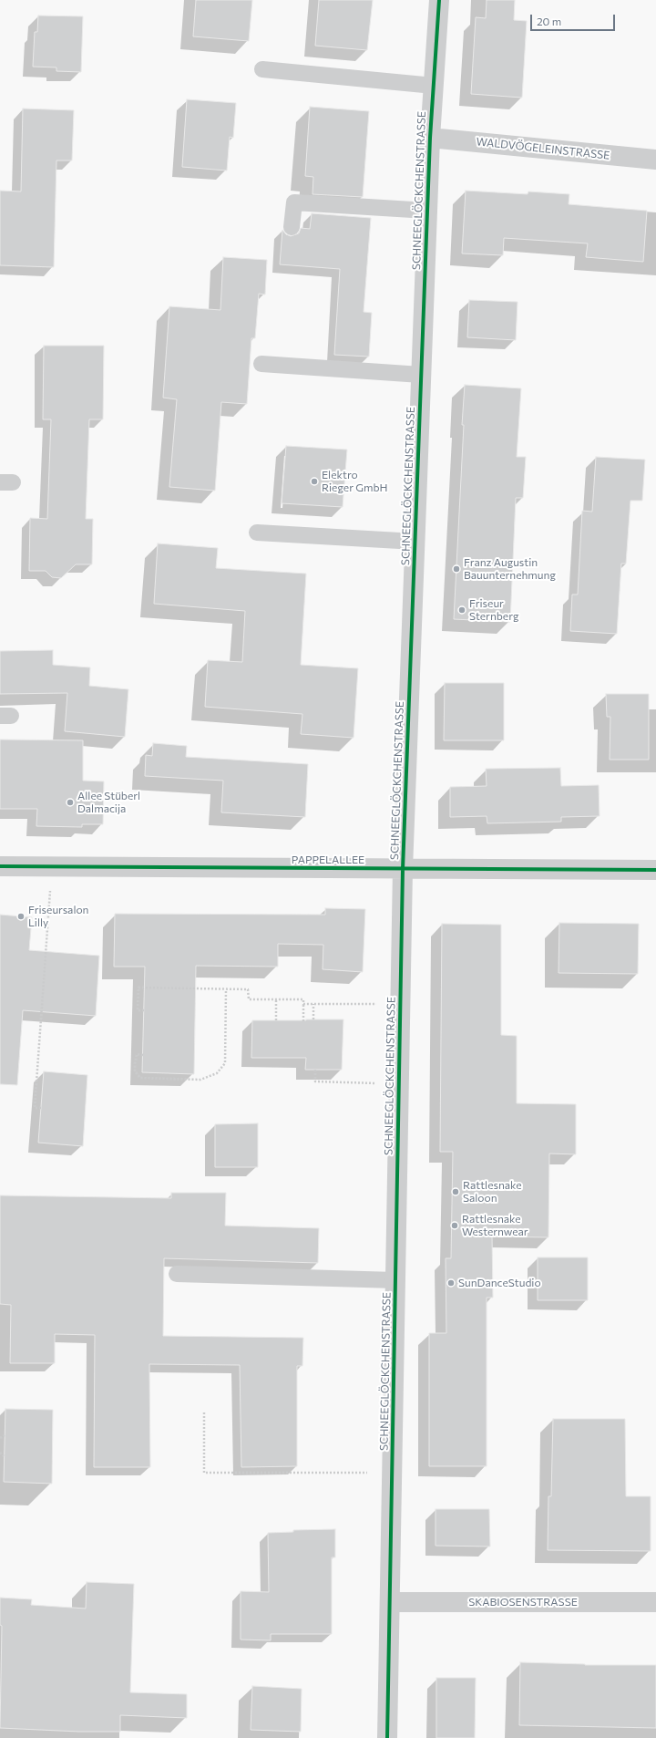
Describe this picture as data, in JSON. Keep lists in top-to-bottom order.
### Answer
{
  "streets": {
    "street": [
      "WALDVÖGELEINSTRASSE",
      "SCHNEEGLÖCKCHENSTRASSE",
      "PAPPELALLEE",
      "SKABIOSENSTRASSE"
    ]
  },
  "crossings": [
    ["WALDVÖGELEINSTRASSE", "SCHNEEGLÖCKCHENSTRASSE"],
    ["SCHNEEGLÖCKCHENSTRASSE", "PAPPELALLEE"],
    ["SCHNEEGLÖCKCHENSTRASSE", "SKABIOSENSTRASSE"]
  ],
  "places": [
    "Elektro Rieger GmbH",
    "Franz Augustin Bauunternehmung",
    "Friseur Sternberg",
    "Allee Stüberl Dalmacija",
    "Friseursalon Lilly",
    "Rattlesnake Saloon",
    "Rattlesnake Westernwear",
    "SunDanceStudio"
  ],
  "scale_bar": "20 m"
}
